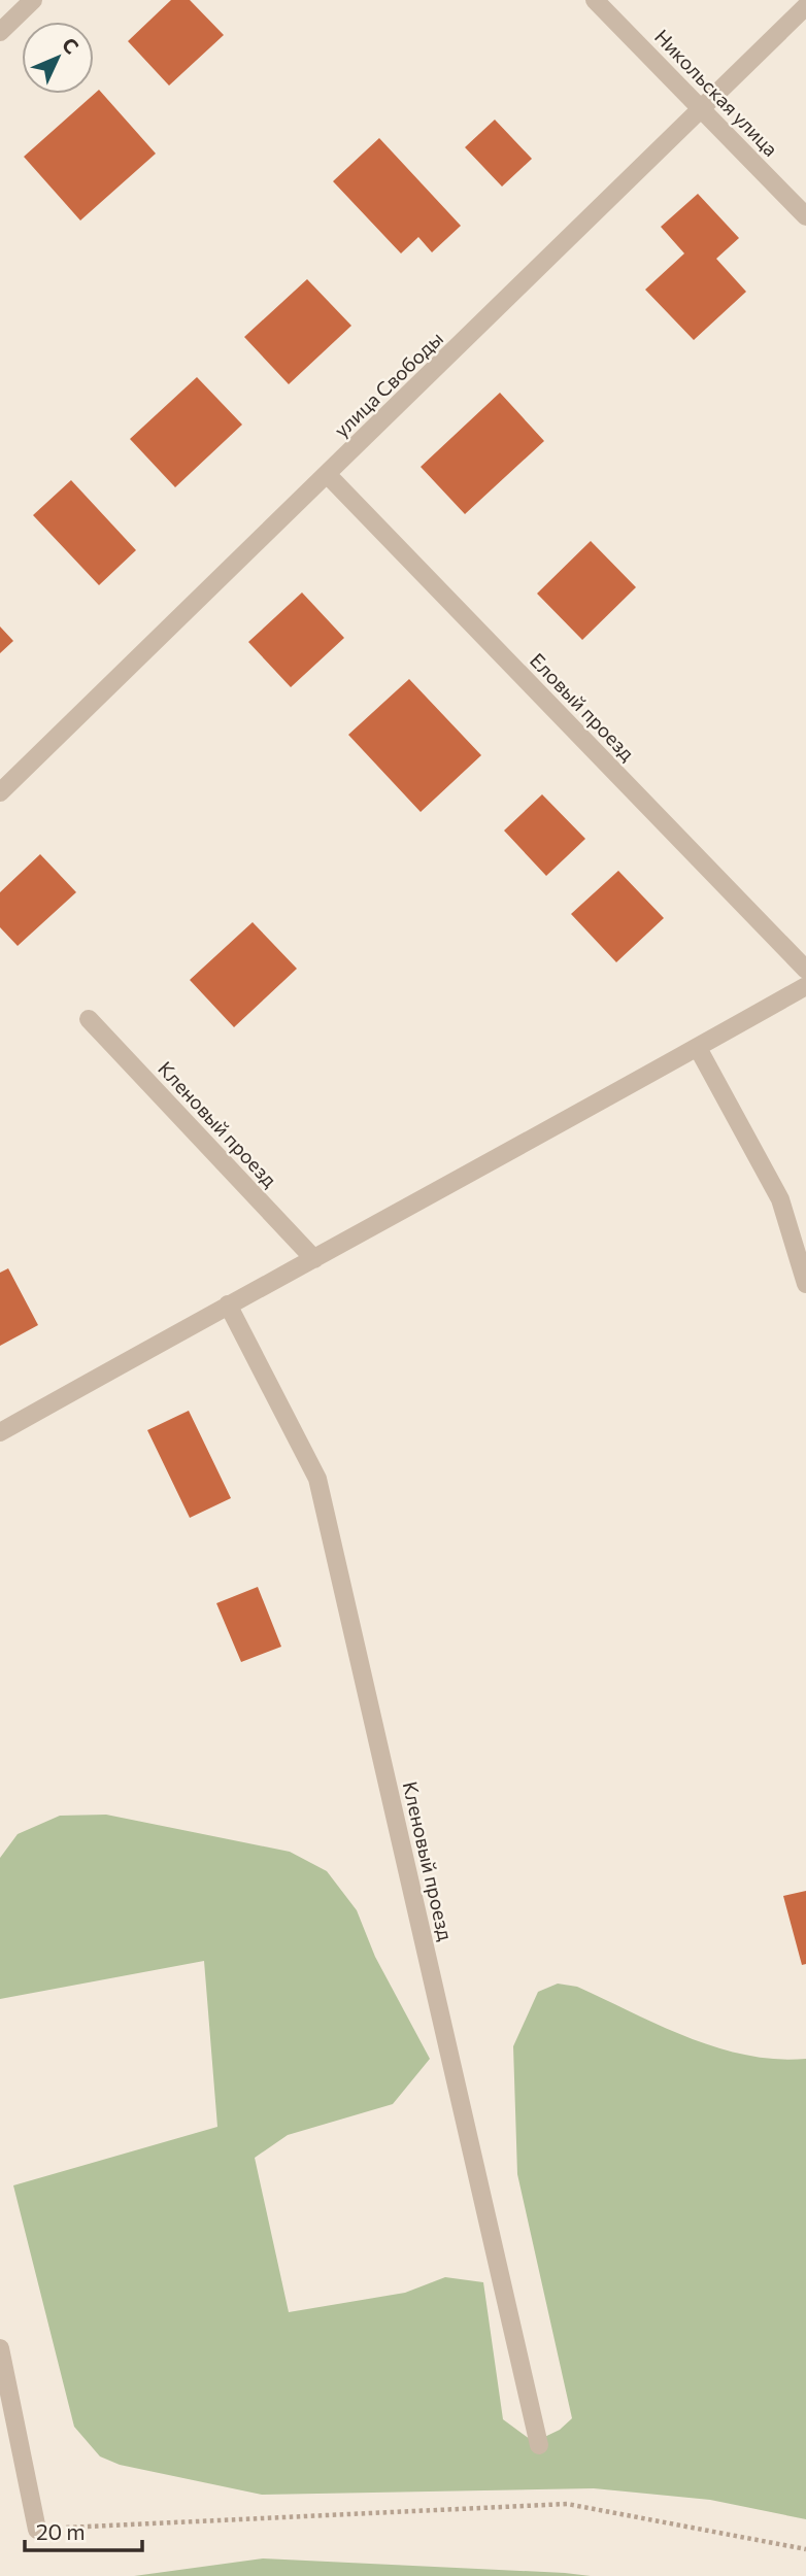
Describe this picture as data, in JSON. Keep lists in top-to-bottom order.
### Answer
{
  "streets": {
    "street": [
      "Никольская улица",
      "улица Свободы",
      "Еловый проезд",
      "Кленовый проезд"
    ]
  },
  "crossings": [
    ["Никольская улица", "улица Свободы"],
    ["улица Свободы", "Еловый проезд"]
  ],
  "scale_bar": "20 m",
  "north": "top right"
}
